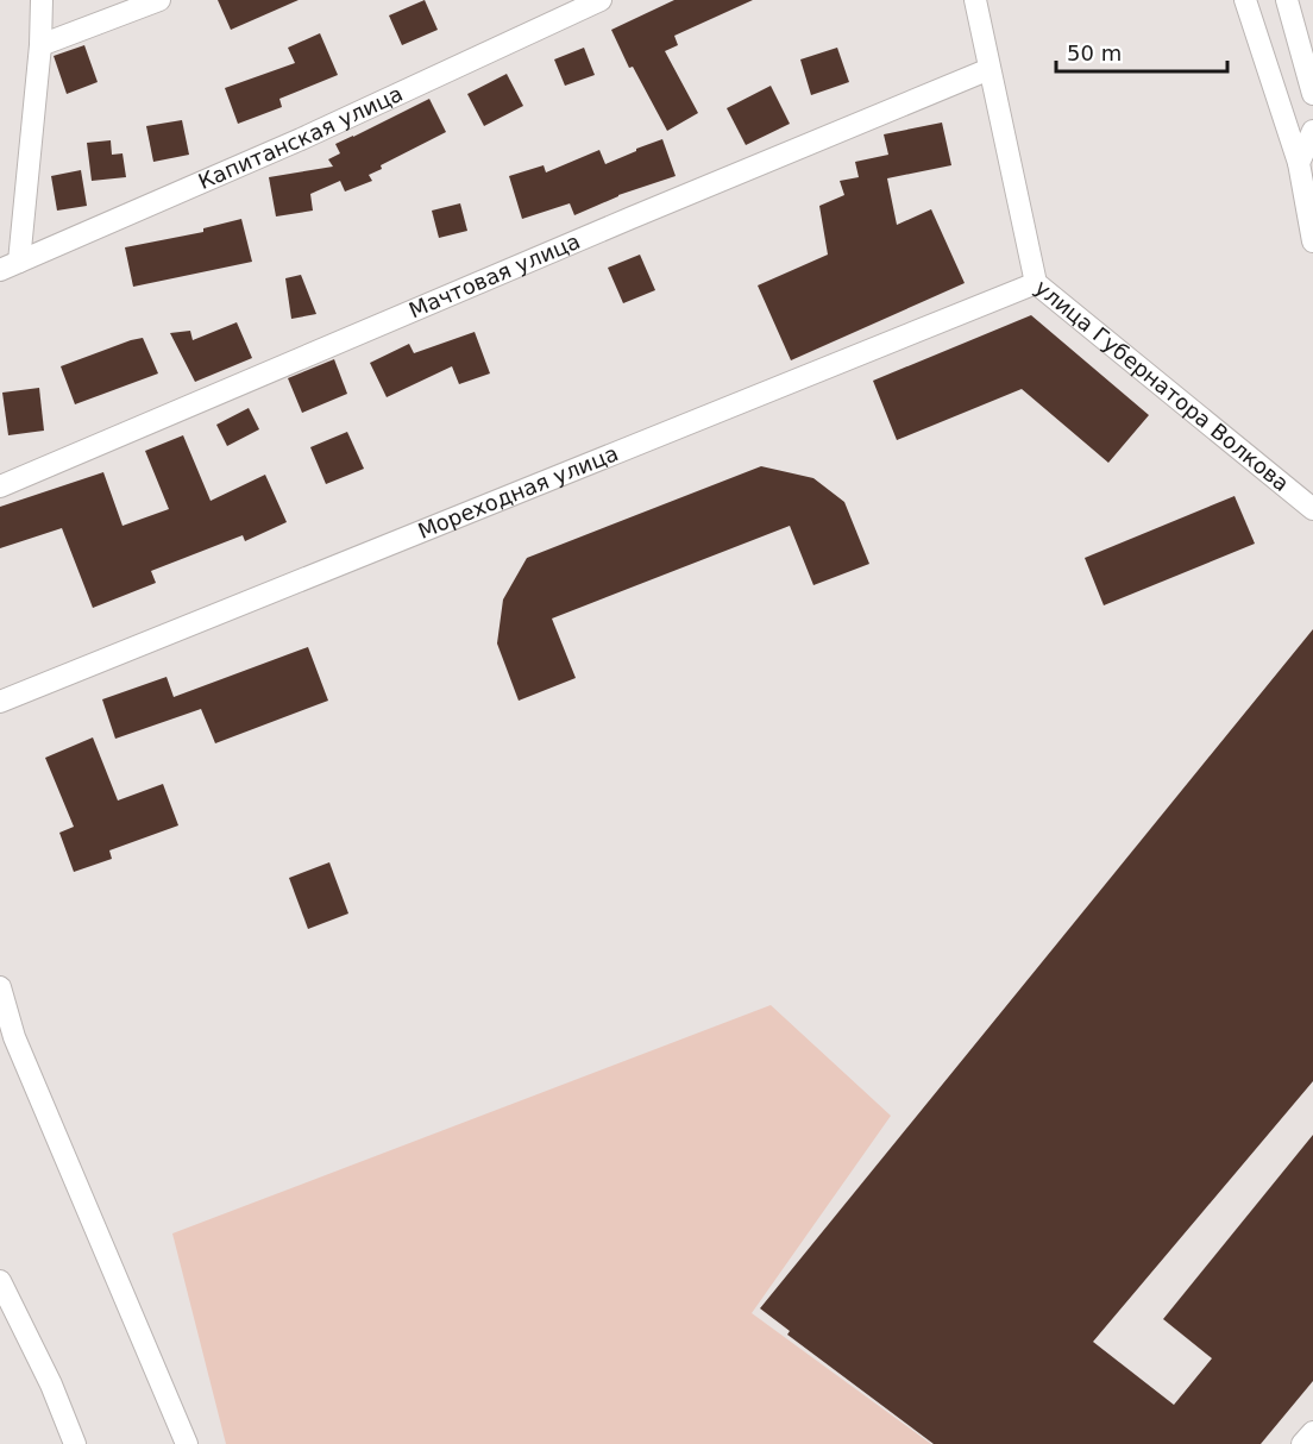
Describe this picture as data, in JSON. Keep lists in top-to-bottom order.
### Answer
{
  "streets": {
    "street": [
      "Капитанская улица",
      "Мачтовая улица",
      "улица Губернатора Волкова",
      "Мореходная улица"
    ]
  },
  "crossings": [
    ["Мачтовая улица", "улица Губернатора Волкова"],
    ["улица Губернатора Волкова", "Мореходная улица"]
  ],
  "scale_bar": "50 m"
}
